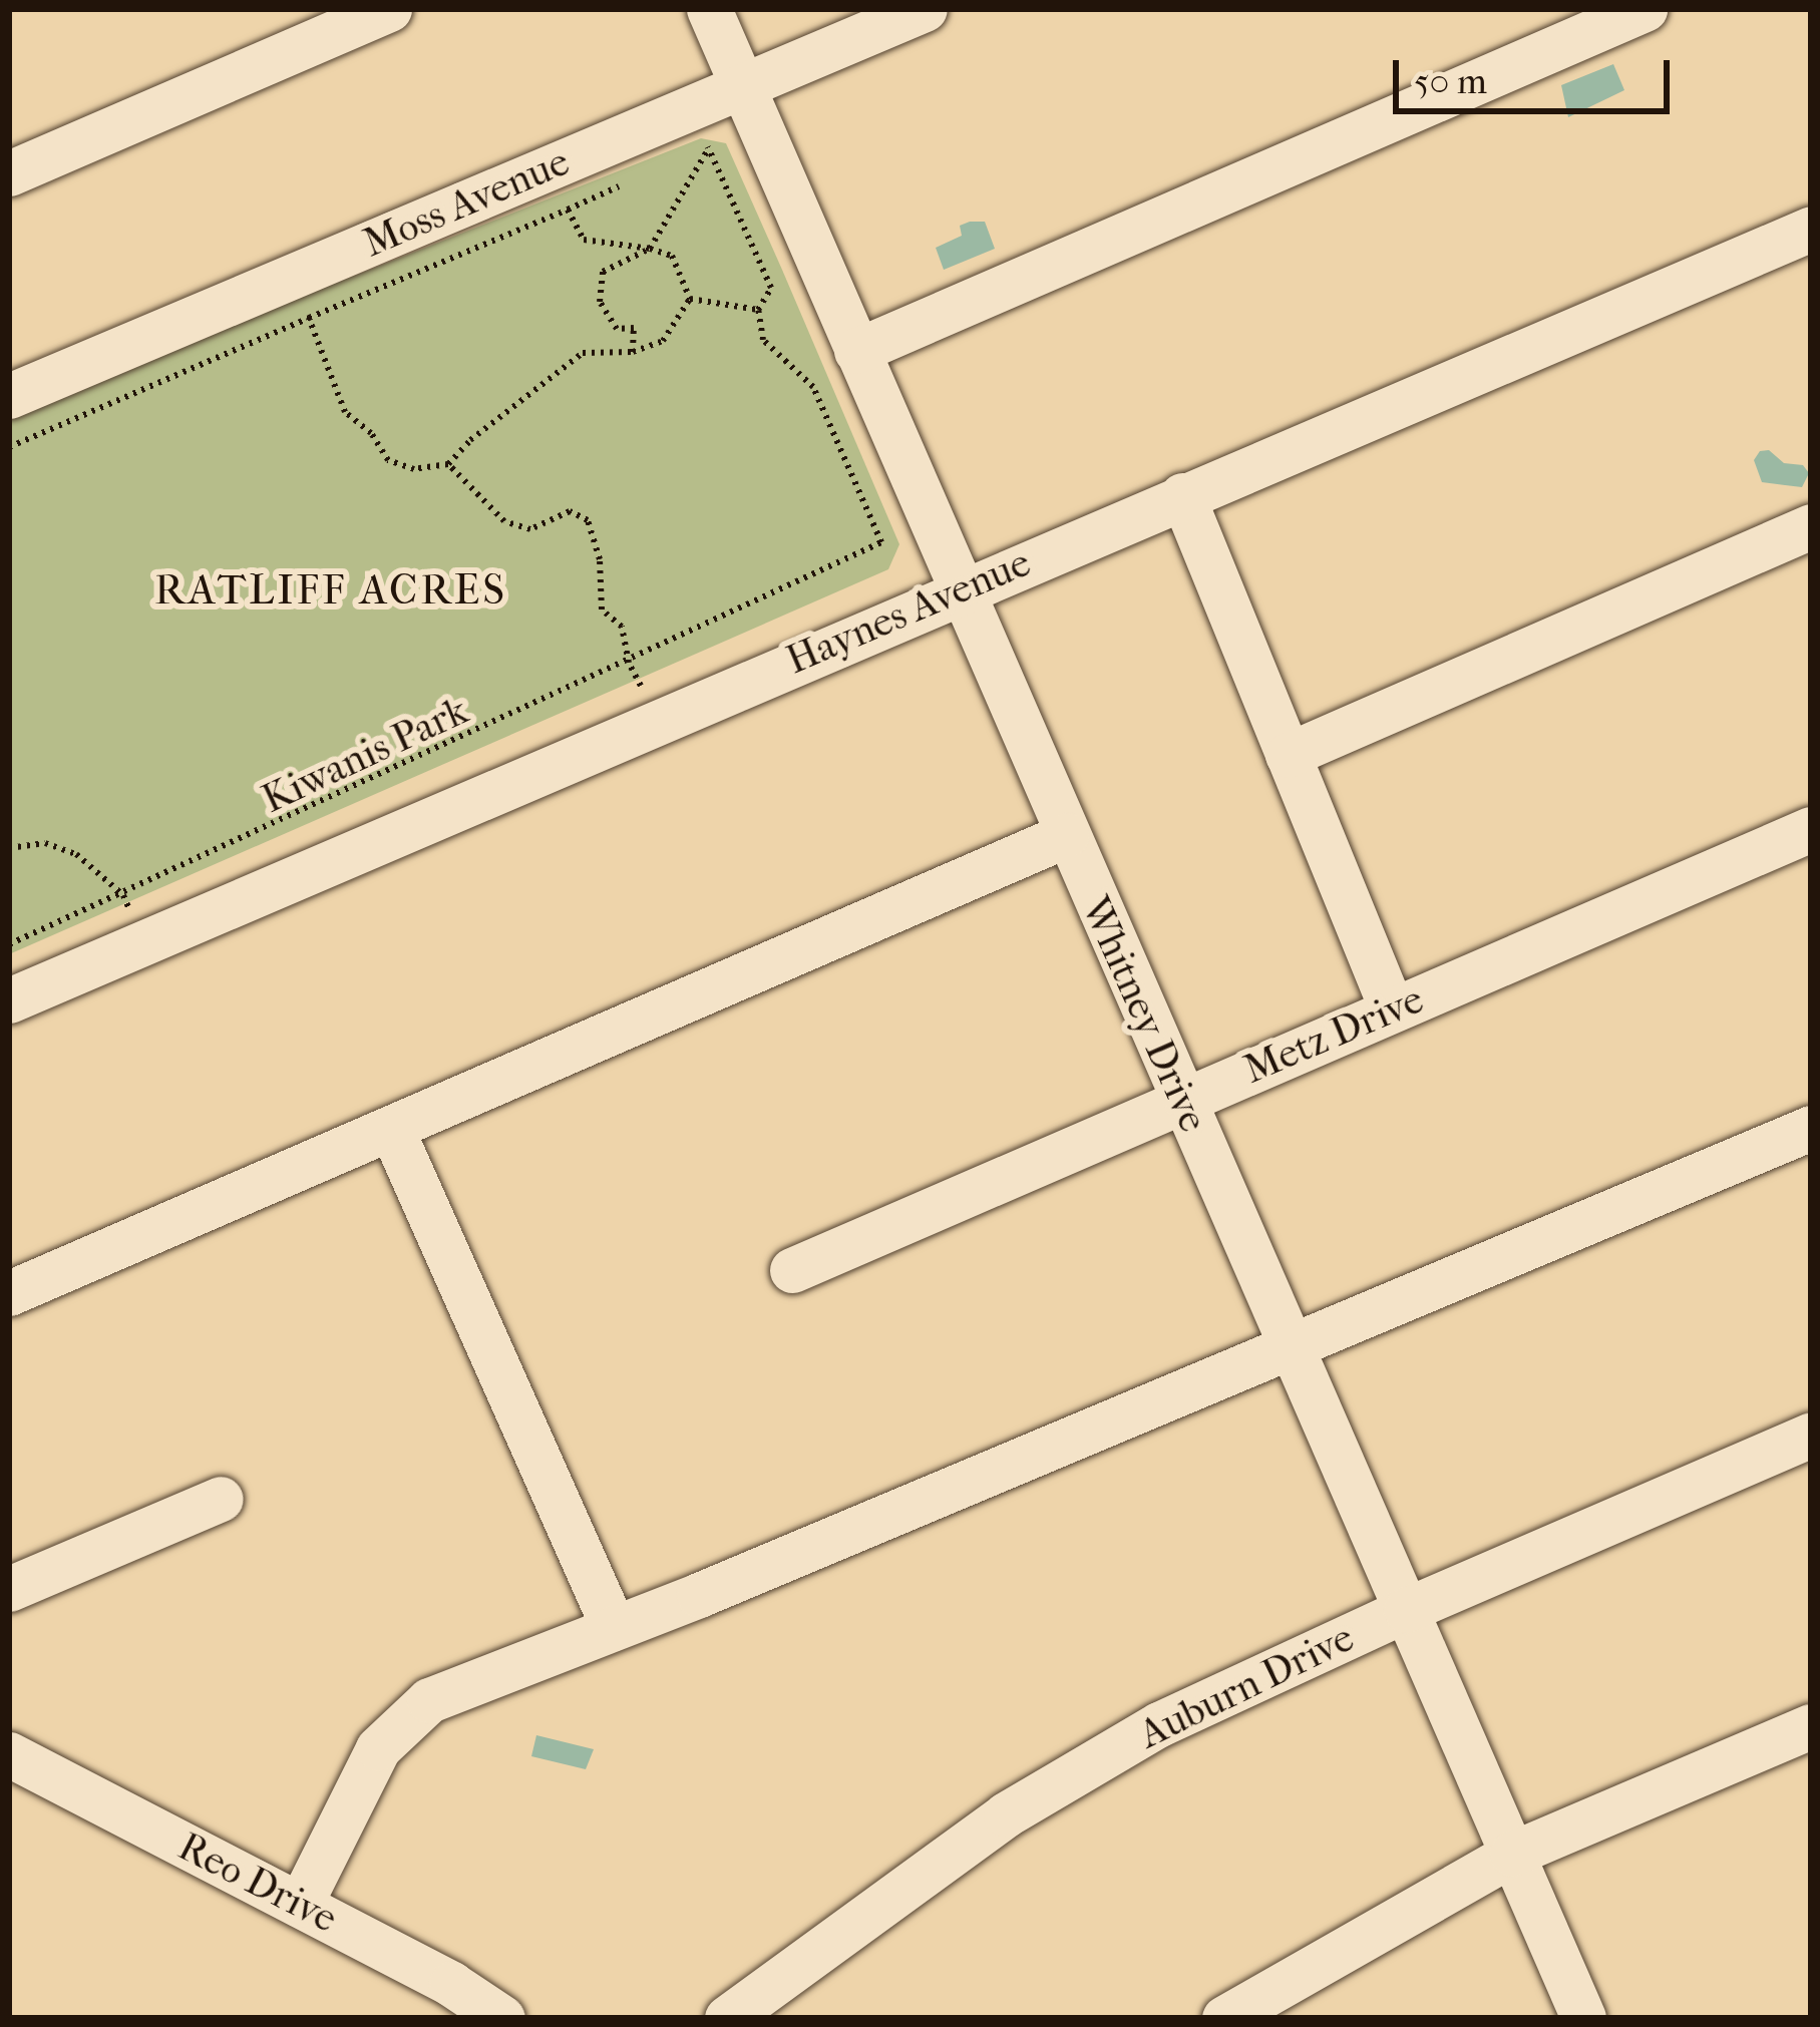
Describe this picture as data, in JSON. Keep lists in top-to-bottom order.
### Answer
{
  "streets": {
    "street": [
      "Moss Avenue",
      "Haynes Avenue",
      "Whitney Drive",
      "Metz Drive",
      "Auburn Drive",
      "Reo Drive"
    ],
    "path": ["Kiwanis Park"]
  },
  "crossings": [
    ["Moss Avenue", "Whitney Drive"],
    ["Haynes Avenue", "Whitney Drive"],
    ["Whitney Drive", "Metz Drive"],
    ["Whitney Drive", "Auburn Drive"]
  ],
  "districts": ["RATLIFF ACRES"],
  "scale_bar": "50 m"
}
